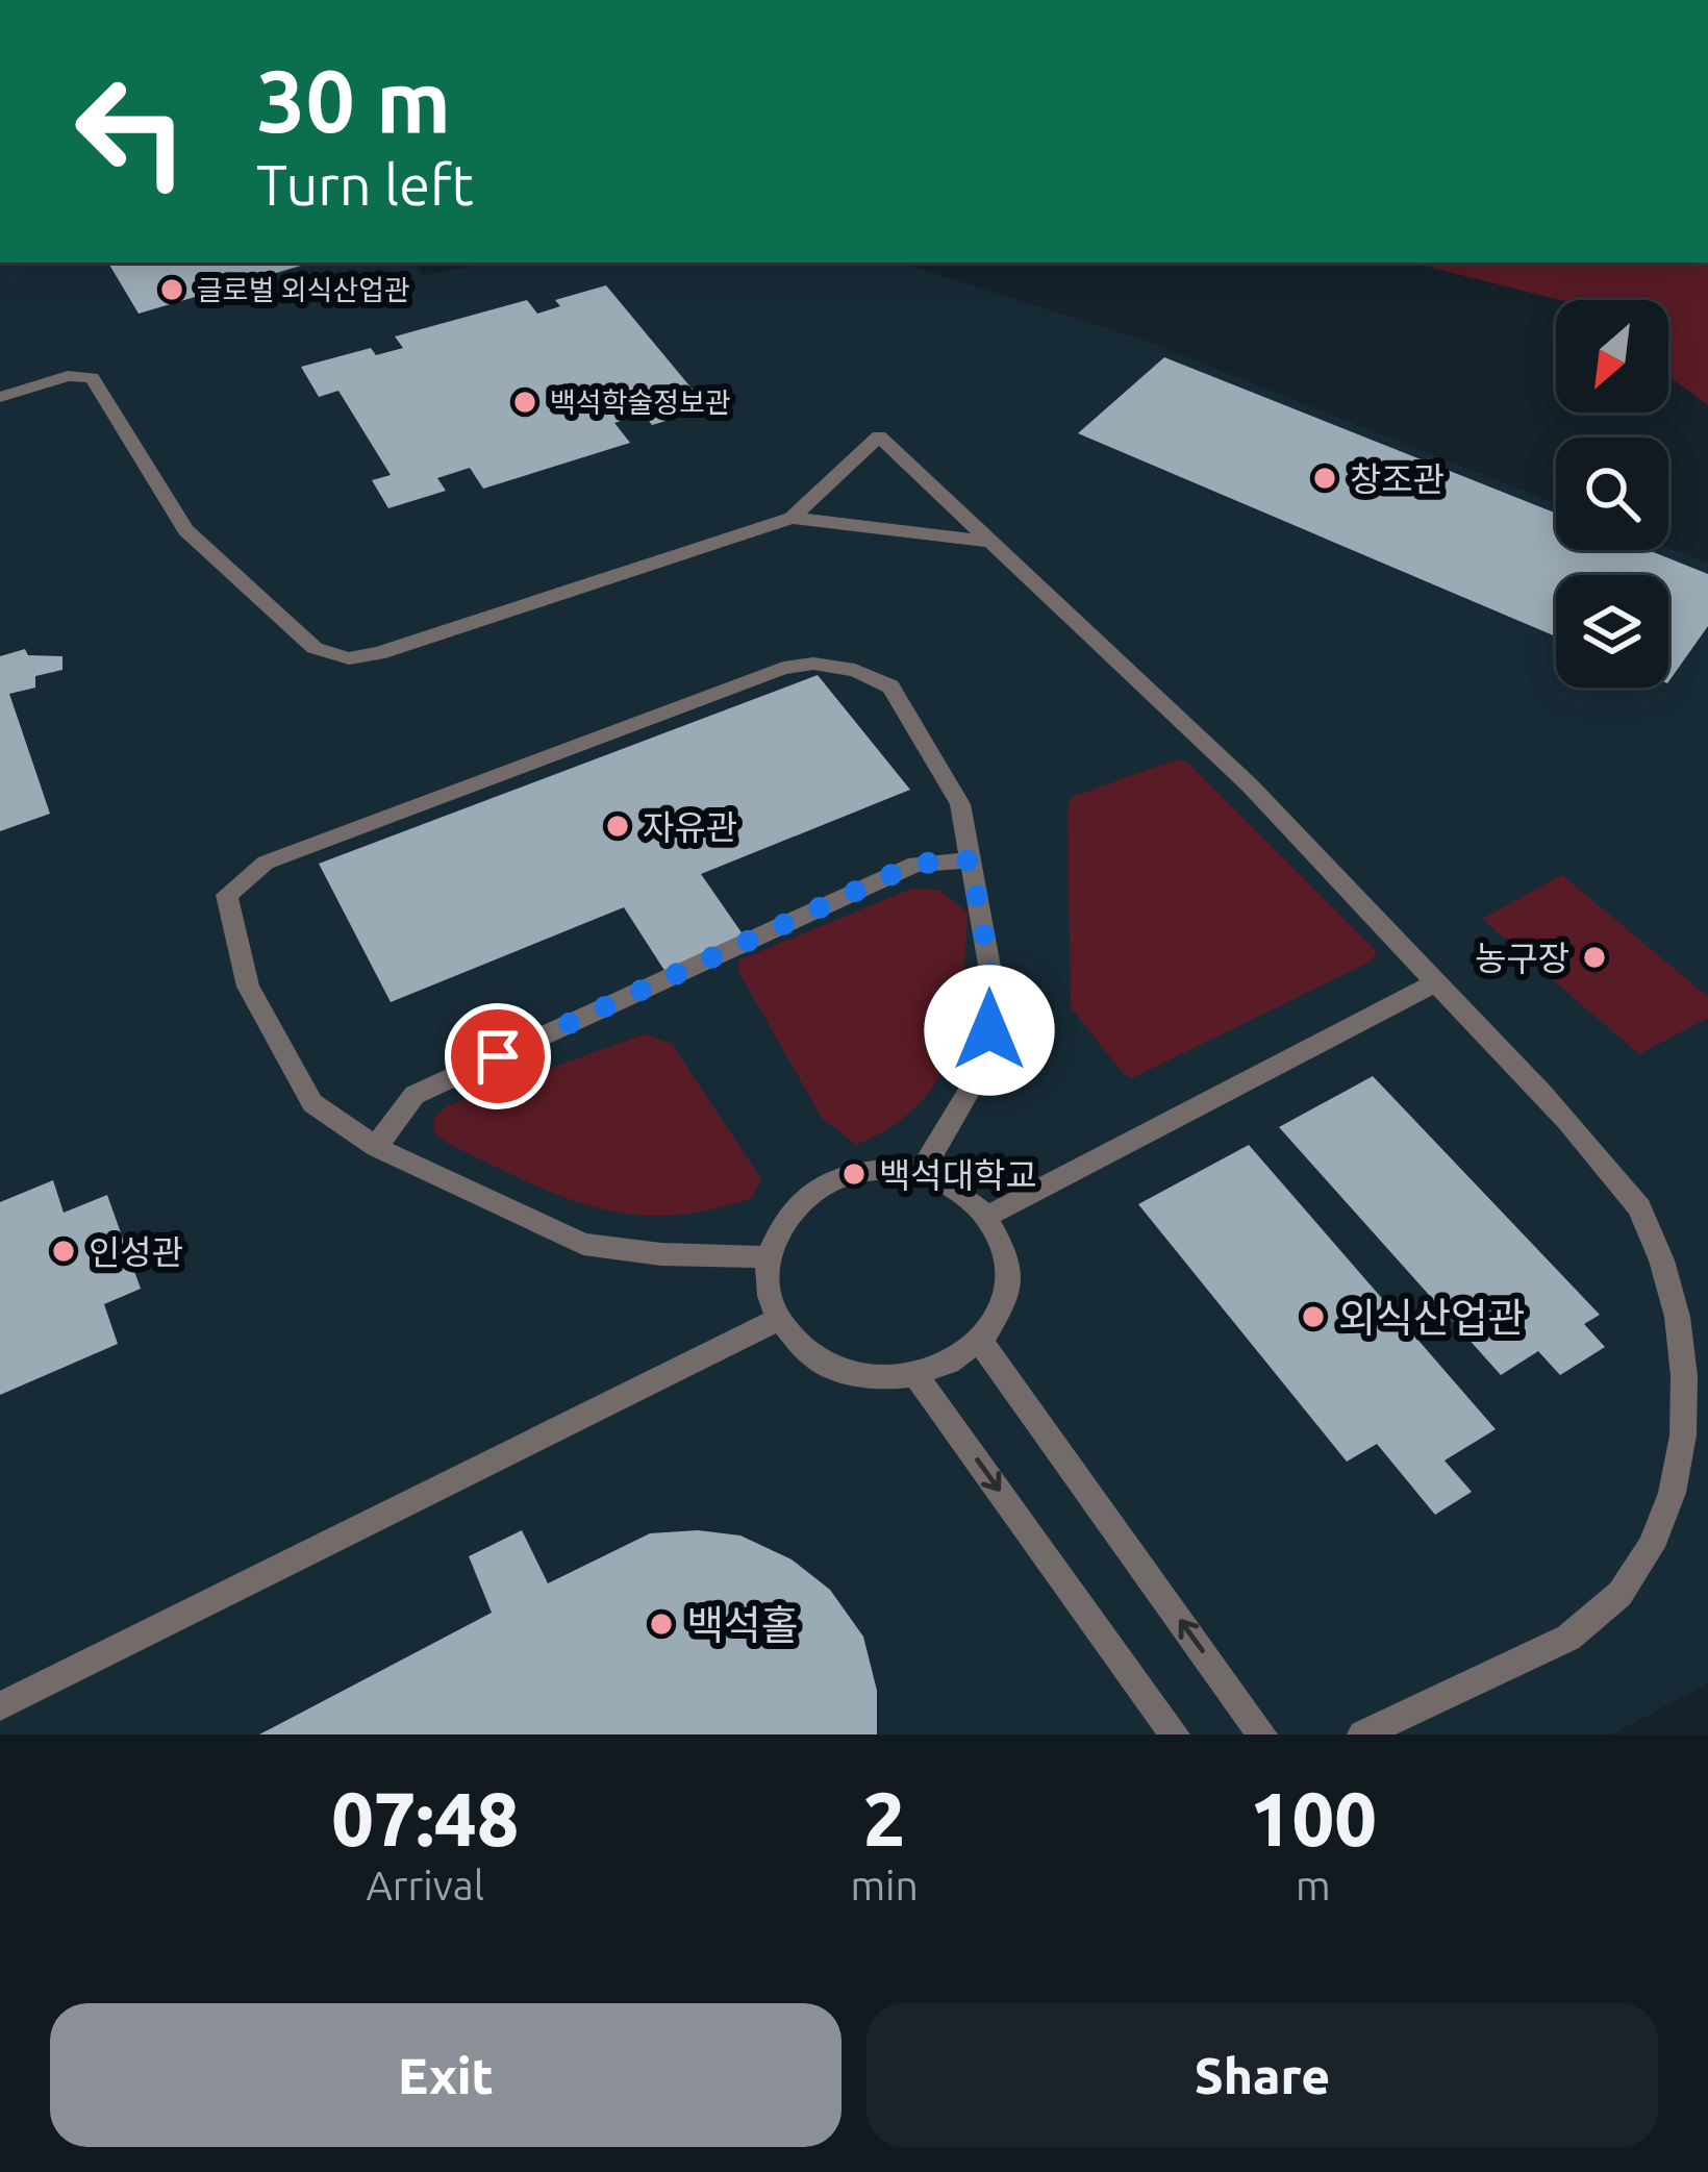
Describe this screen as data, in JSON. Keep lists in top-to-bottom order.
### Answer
{
  "places": [
    "글로벌 외식산업관",
    "백석학술정보관",
    "창조관",
    "자유관",
    "농구장",
    "백석대학교",
    "인성관",
    "외식산업관",
    "백석홀"
  ],
  "north": "bottom left",
  "page": {
    "turn": ["30 m", "Turn left"],
    "eta": [
      "07:48",
      "Arrival",
      "2",
      "min",
      "100",
      "m"
    ],
    "buttons": ["Exit", "Share"]
  }
}
